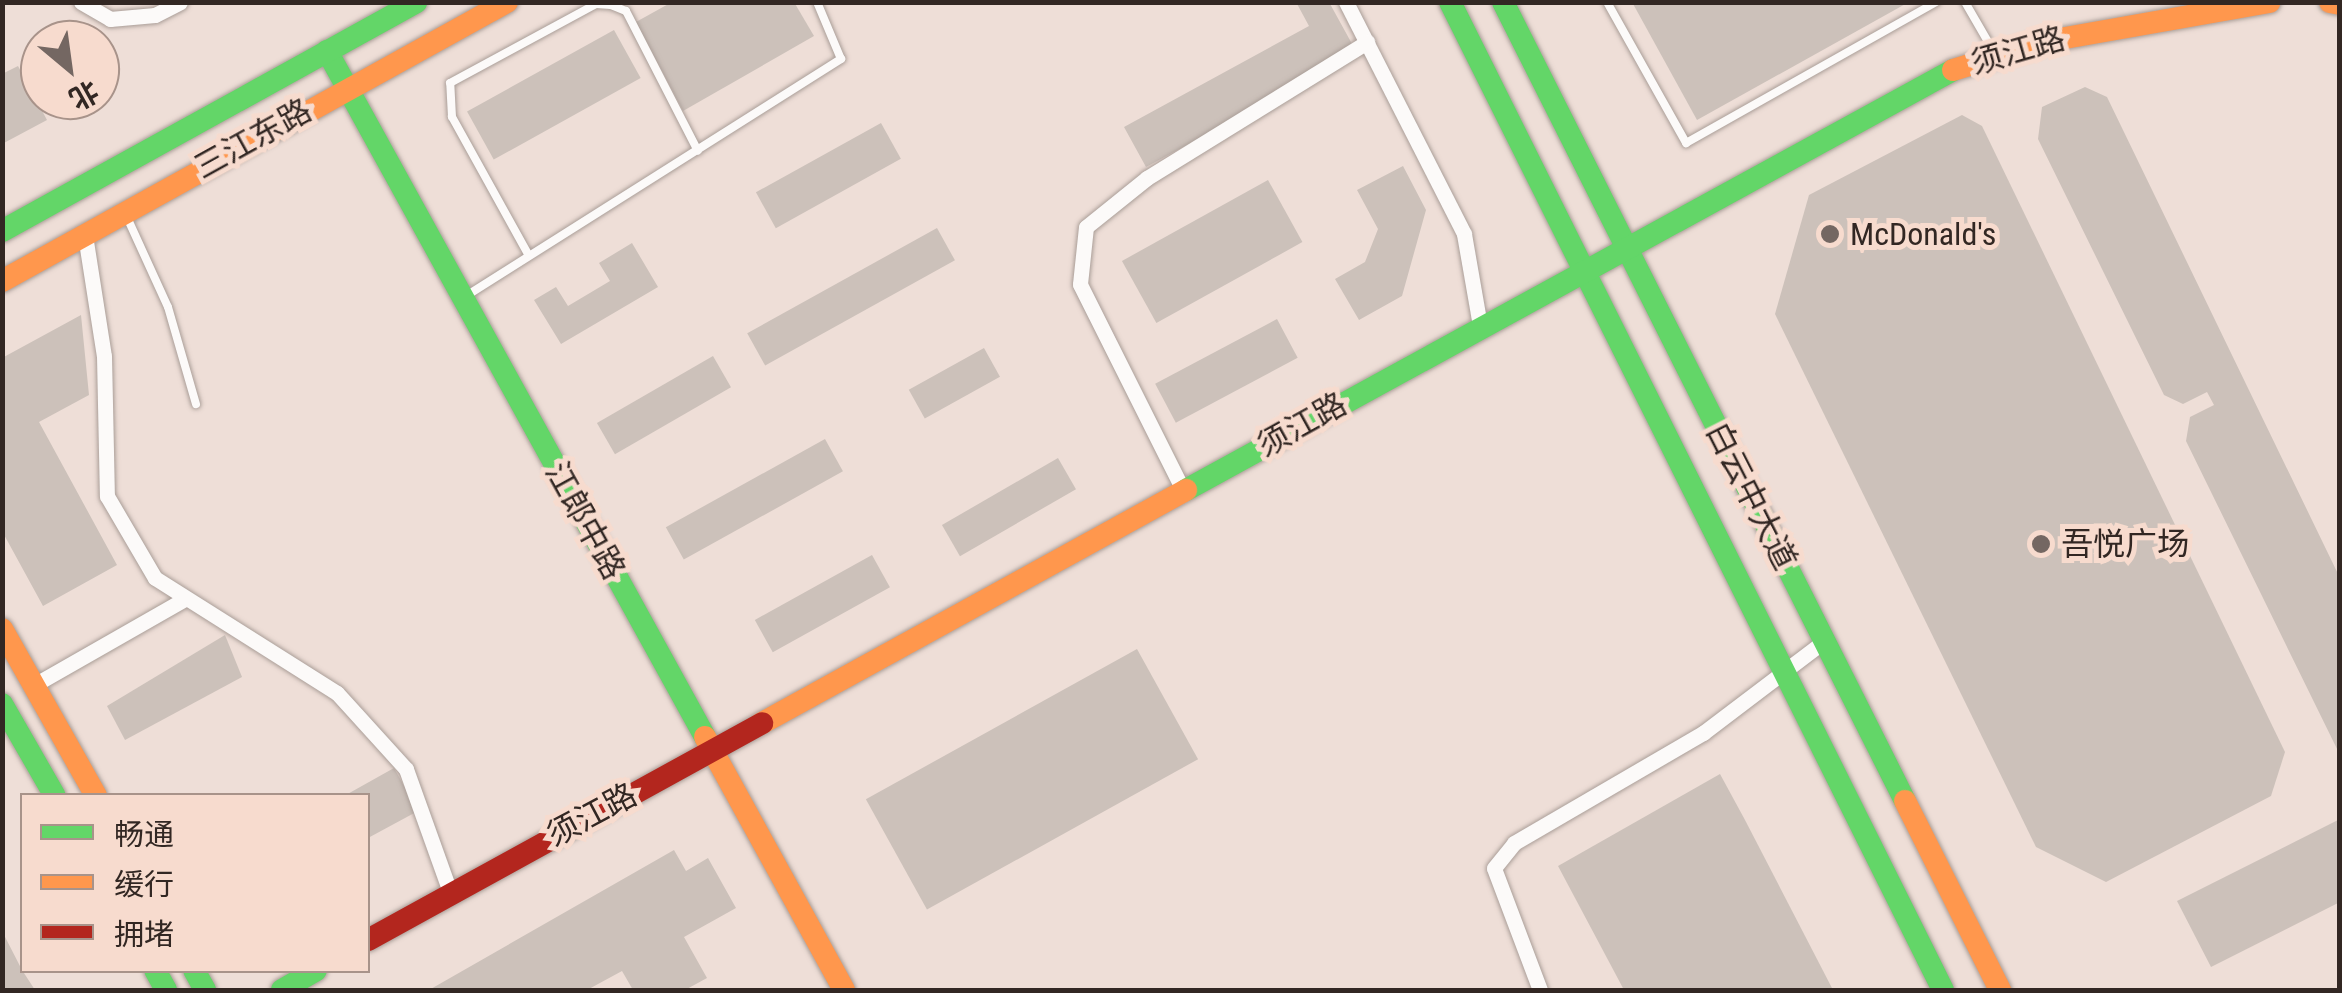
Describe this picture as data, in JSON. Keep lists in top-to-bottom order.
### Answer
{
  "streets": {
    "main road": [
      "须江路",
      "三江东路",
      "白云中大道",
      "江郎中路"
    ]
  },
  "crossings": [
    ["须江路", "白云中大道"],
    ["须江路", "江郎中路"],
    ["三江东路", "江郎中路"]
  ],
  "places": ["McDonald's", "吾悦广场"],
  "legend": ["畅通", "缓行", "拥堵"],
  "north": "bottom right"
}
